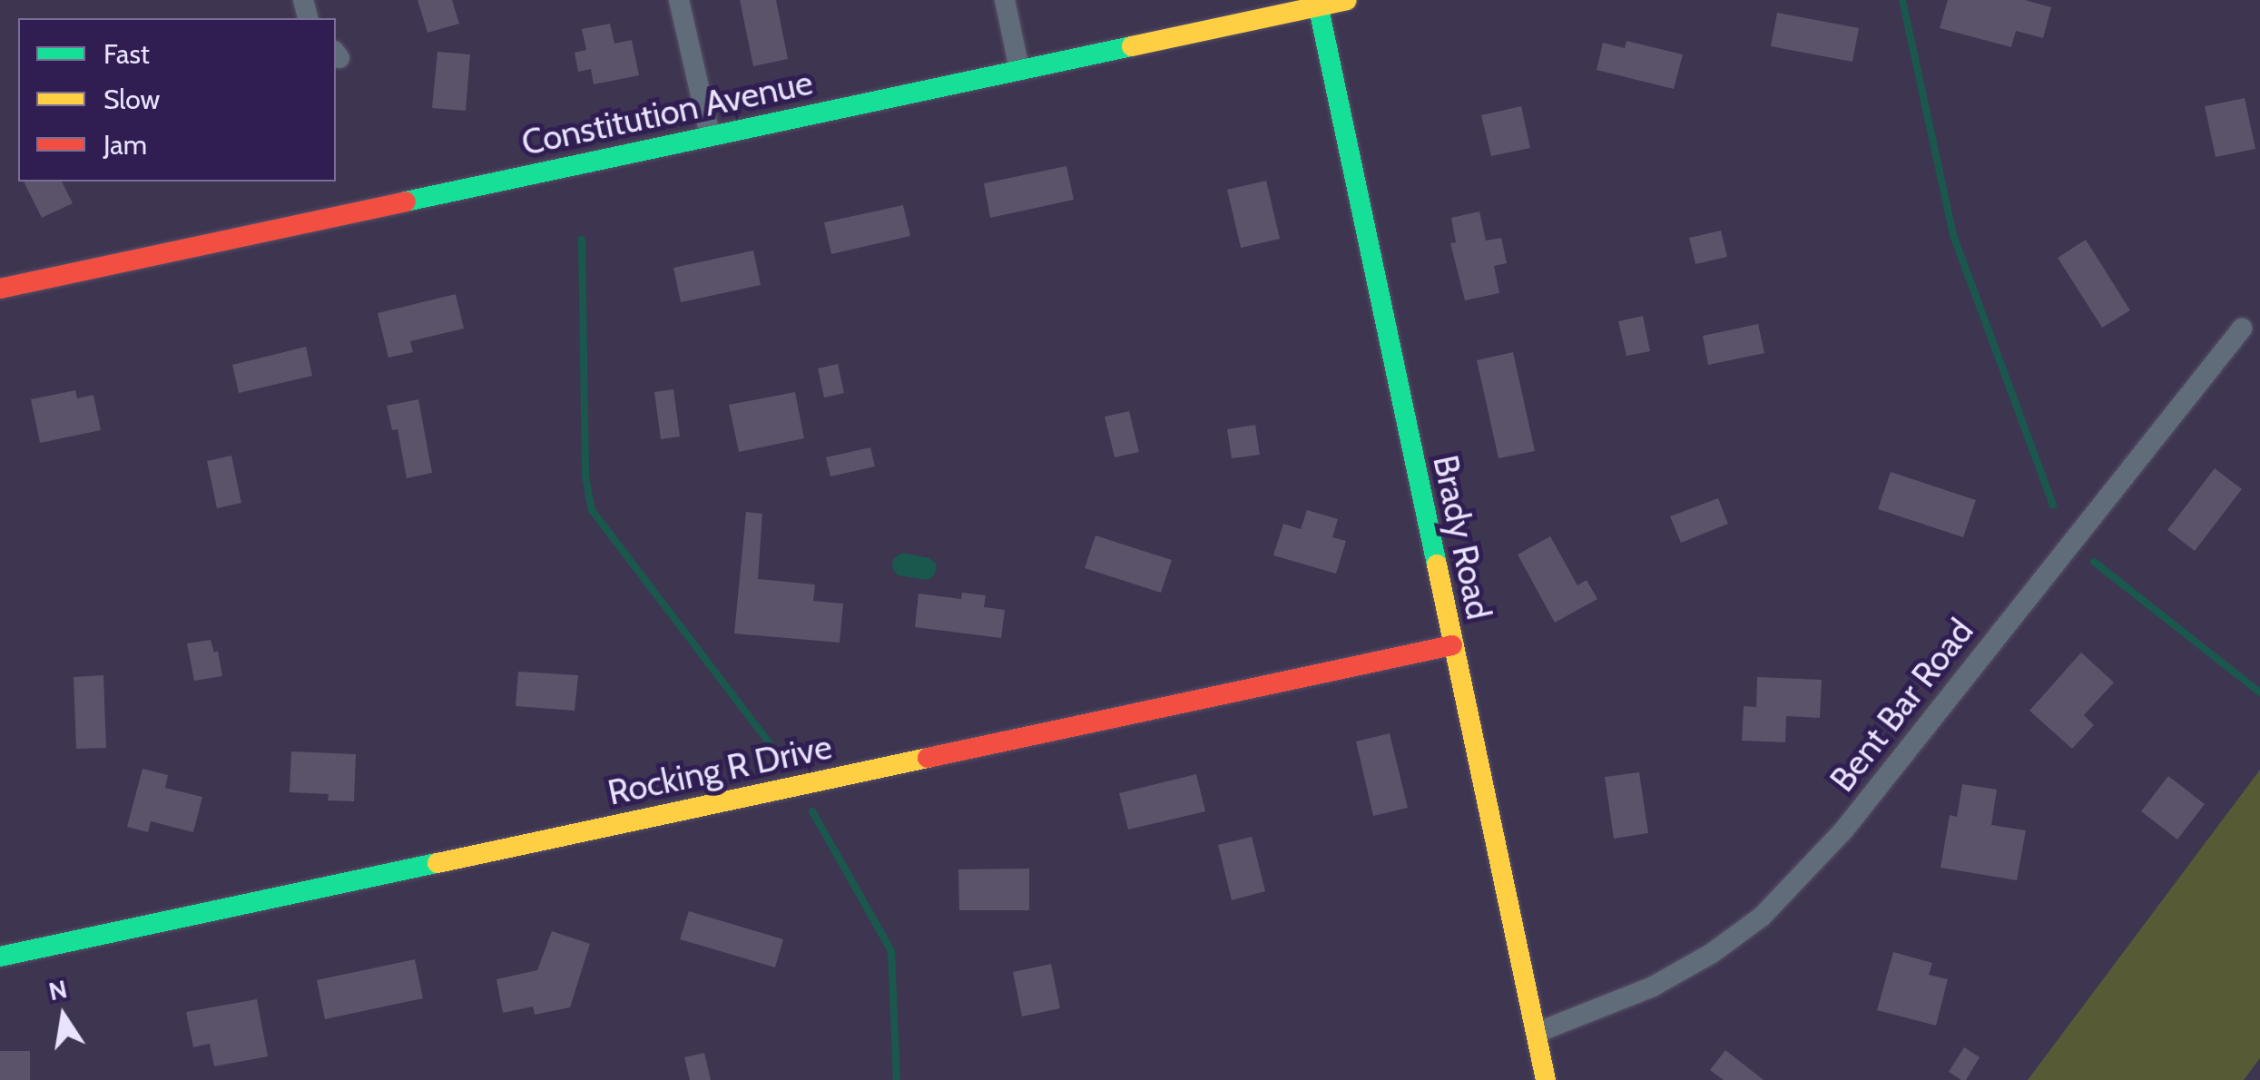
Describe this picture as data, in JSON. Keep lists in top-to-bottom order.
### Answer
{
  "streets": {
    "street": [
      "Constitution Avenue",
      "Brady Road",
      "Bent Bar Road",
      "Rocking R Drive"
    ]
  },
  "crossings": [
    ["Constitution Avenue", "Brady Road"],
    ["Brady Road", "Bent Bar Road"],
    ["Brady Road", "Rocking R Drive"]
  ],
  "legend": ["Fast", "Slow", "Jam"],
  "north": "top"
}
